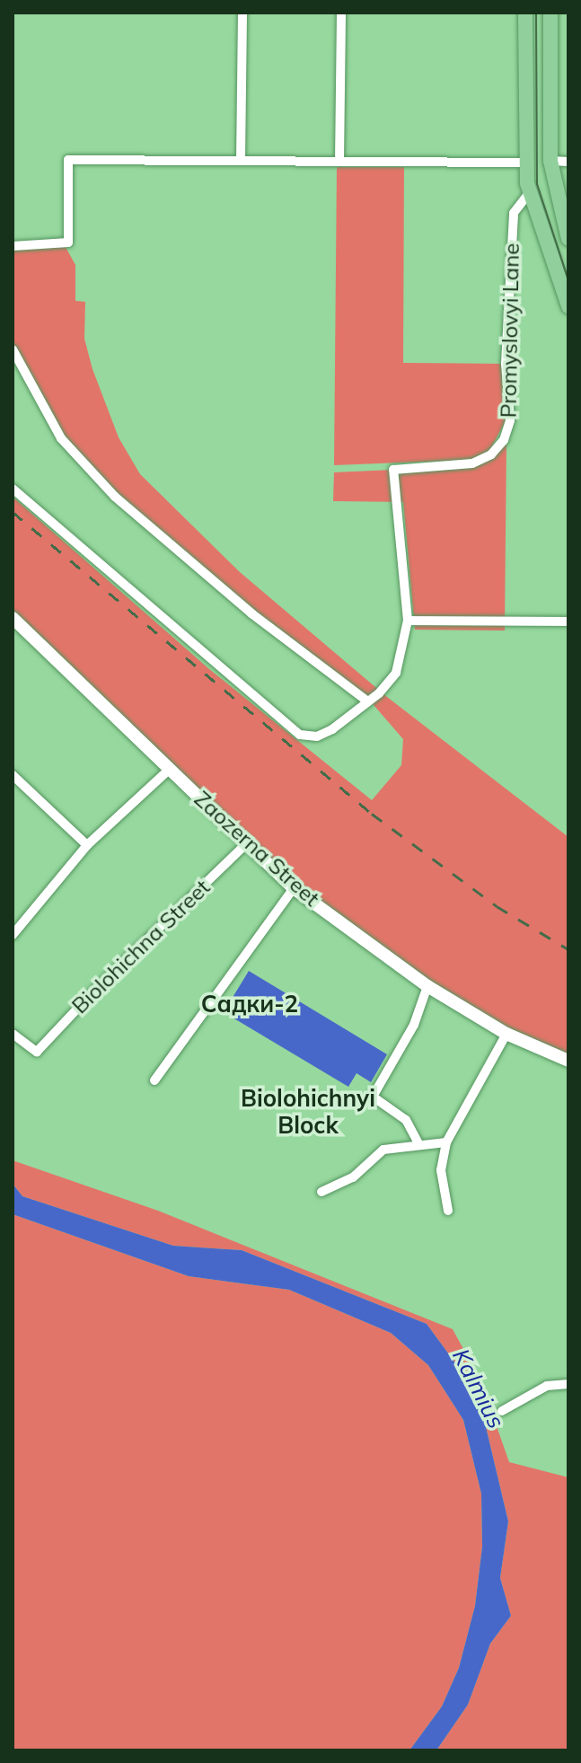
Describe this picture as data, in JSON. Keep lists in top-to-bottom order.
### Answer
{
  "streets": {
    "street": ["Promyslovyi Lane", "Zaozerna Street", "Biolohichna Street"]
  },
  "crossings": [
    ["Zaozerna Street", "Biolohichna Street"]
  ],
  "districts": ["Садки-2", "Biolohichnyi Block"],
  "water": ["Kalmius"]
}
